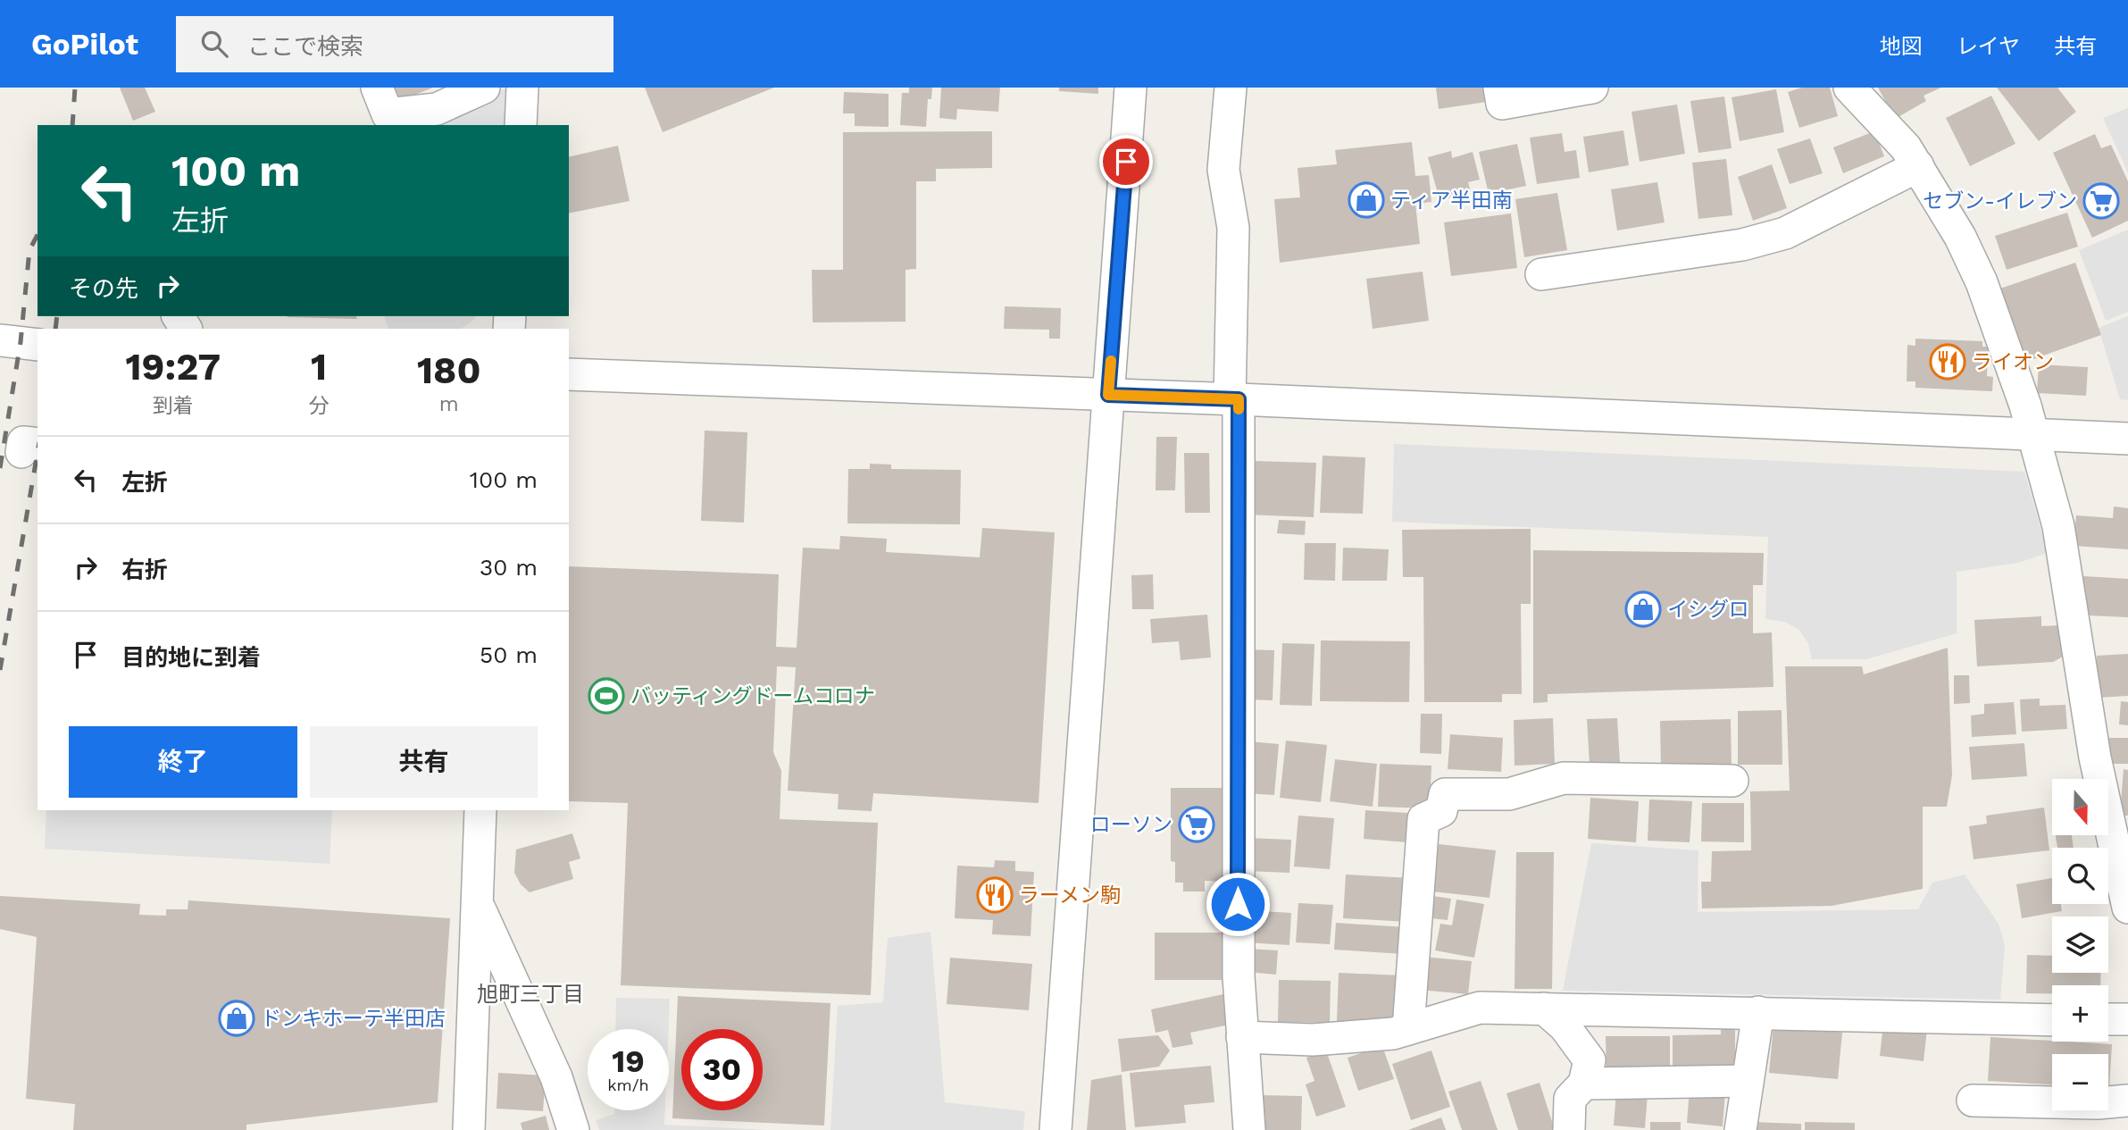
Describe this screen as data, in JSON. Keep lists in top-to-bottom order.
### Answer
{
  "districts": ["旭町三丁目"],
  "places": {
    "shop": ["ティア半田南", "イシグロ", "ドンキホーテ半田店"],
    "supermarket": ["セブン-イレブン", "ローソン"],
    "restaurant": ["ライオン", "ラーメン駒"],
    "sports": ["バッティングドームコロナ"]
  },
  "north": "bottom",
  "page": {
    "header": "GoPilot",
    "search": "ここで検索",
    "nav": ["地図", "レイヤ", "共有"],
    "turn": ["100 m", "左折"],
    "then": "その先",
    "eta": [
      "19:27",
      "到着",
      "1",
      "分",
      "180",
      "m"
    ],
    "list": [
      {
        "name": "左折",
        "value": "100 m"
      },
      {
        "name": "右折",
        "value": "30 m"
      },
      {
        "name": "目的地に到着",
        "value": "50 m"
      }
    ],
    "buttons": ["終了", "共有"],
    "map_buttons": ["+", "−"],
    "speed": "19 km/h",
    "limit": "30"
  }
}
